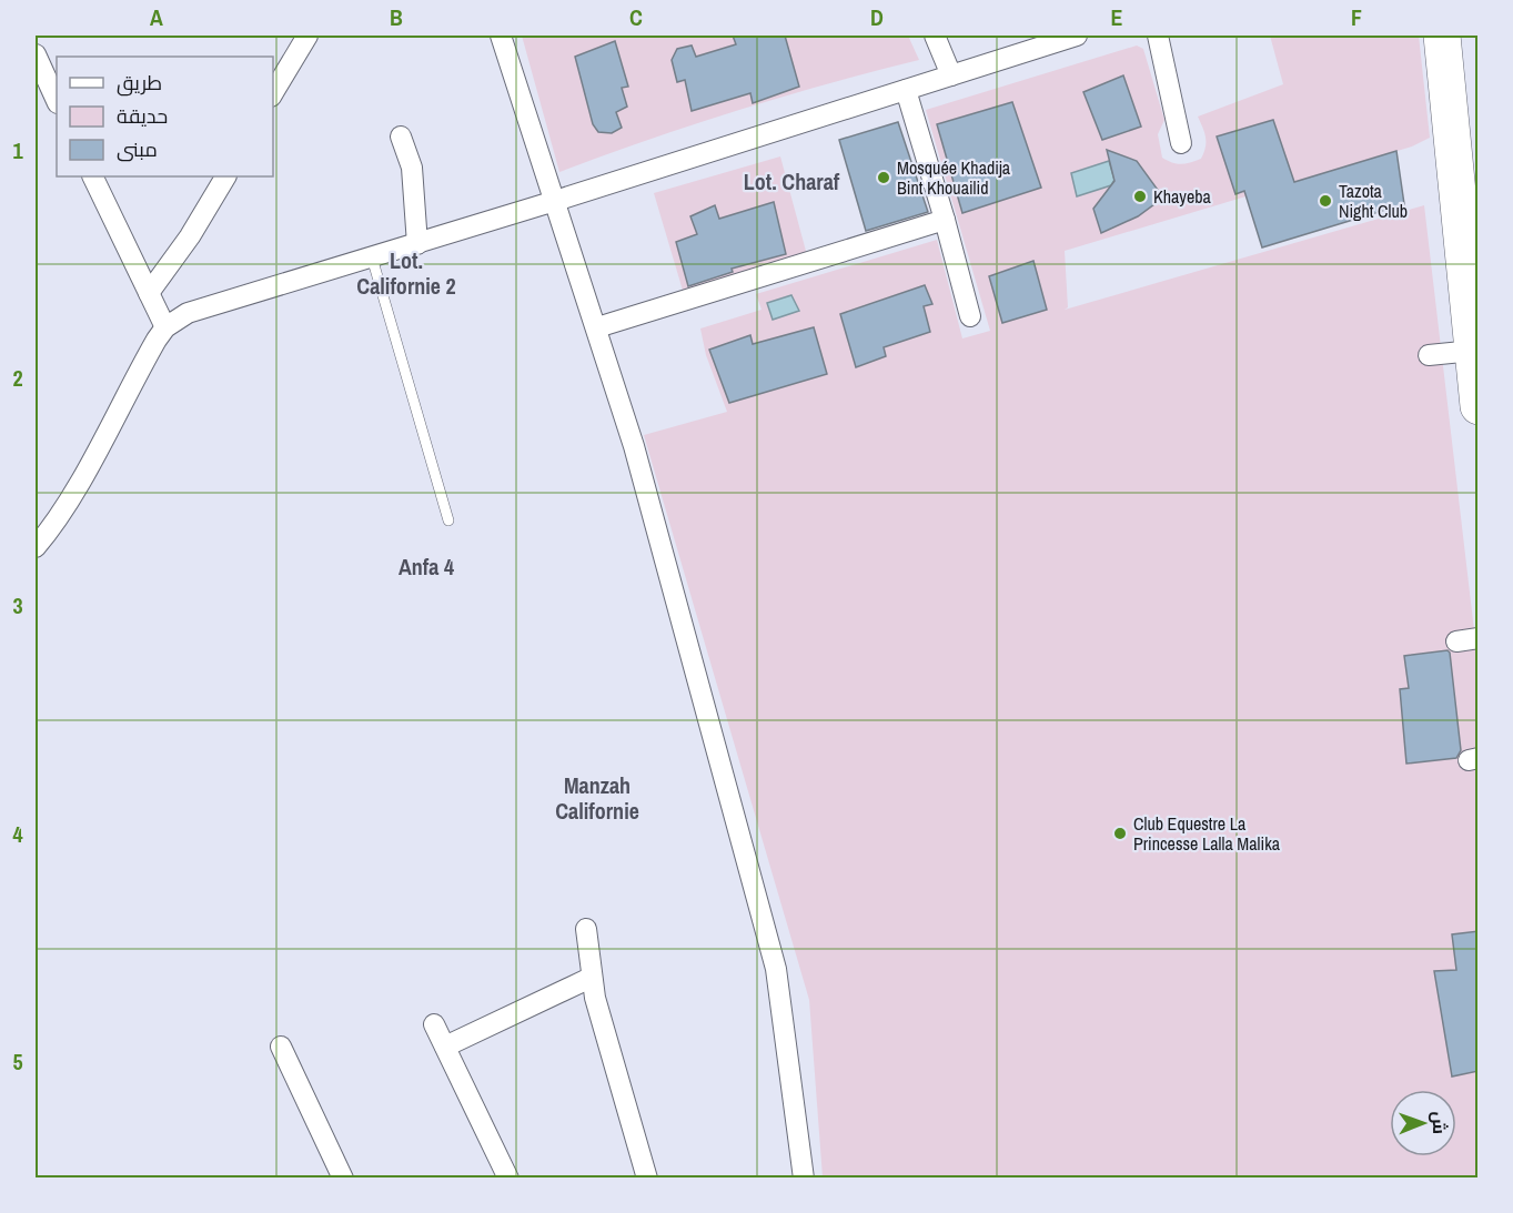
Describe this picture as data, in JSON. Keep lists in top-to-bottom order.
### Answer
{
  "districts": [
    "Lot. Charaf",
    "Lot. Californie 2",
    "Anfa 4",
    "Manzah Californie"
  ],
  "places": [
    "Mosquée Khadija Bint Khouailid",
    "Khayeba",
    "Tazota Night Club",
    "Club Equestre La Princesse Lalla Malika"
  ],
  "legend": ["طريق", "حديقة", "مبنى"],
  "north": "right",
  "grid": {
    "columns": [
      "A",
      "B",
      "C",
      "D",
      "E",
      "F"
    ],
    "rows": [
      "1",
      "2",
      "3",
      "4",
      "5"
    ]
  }
}
